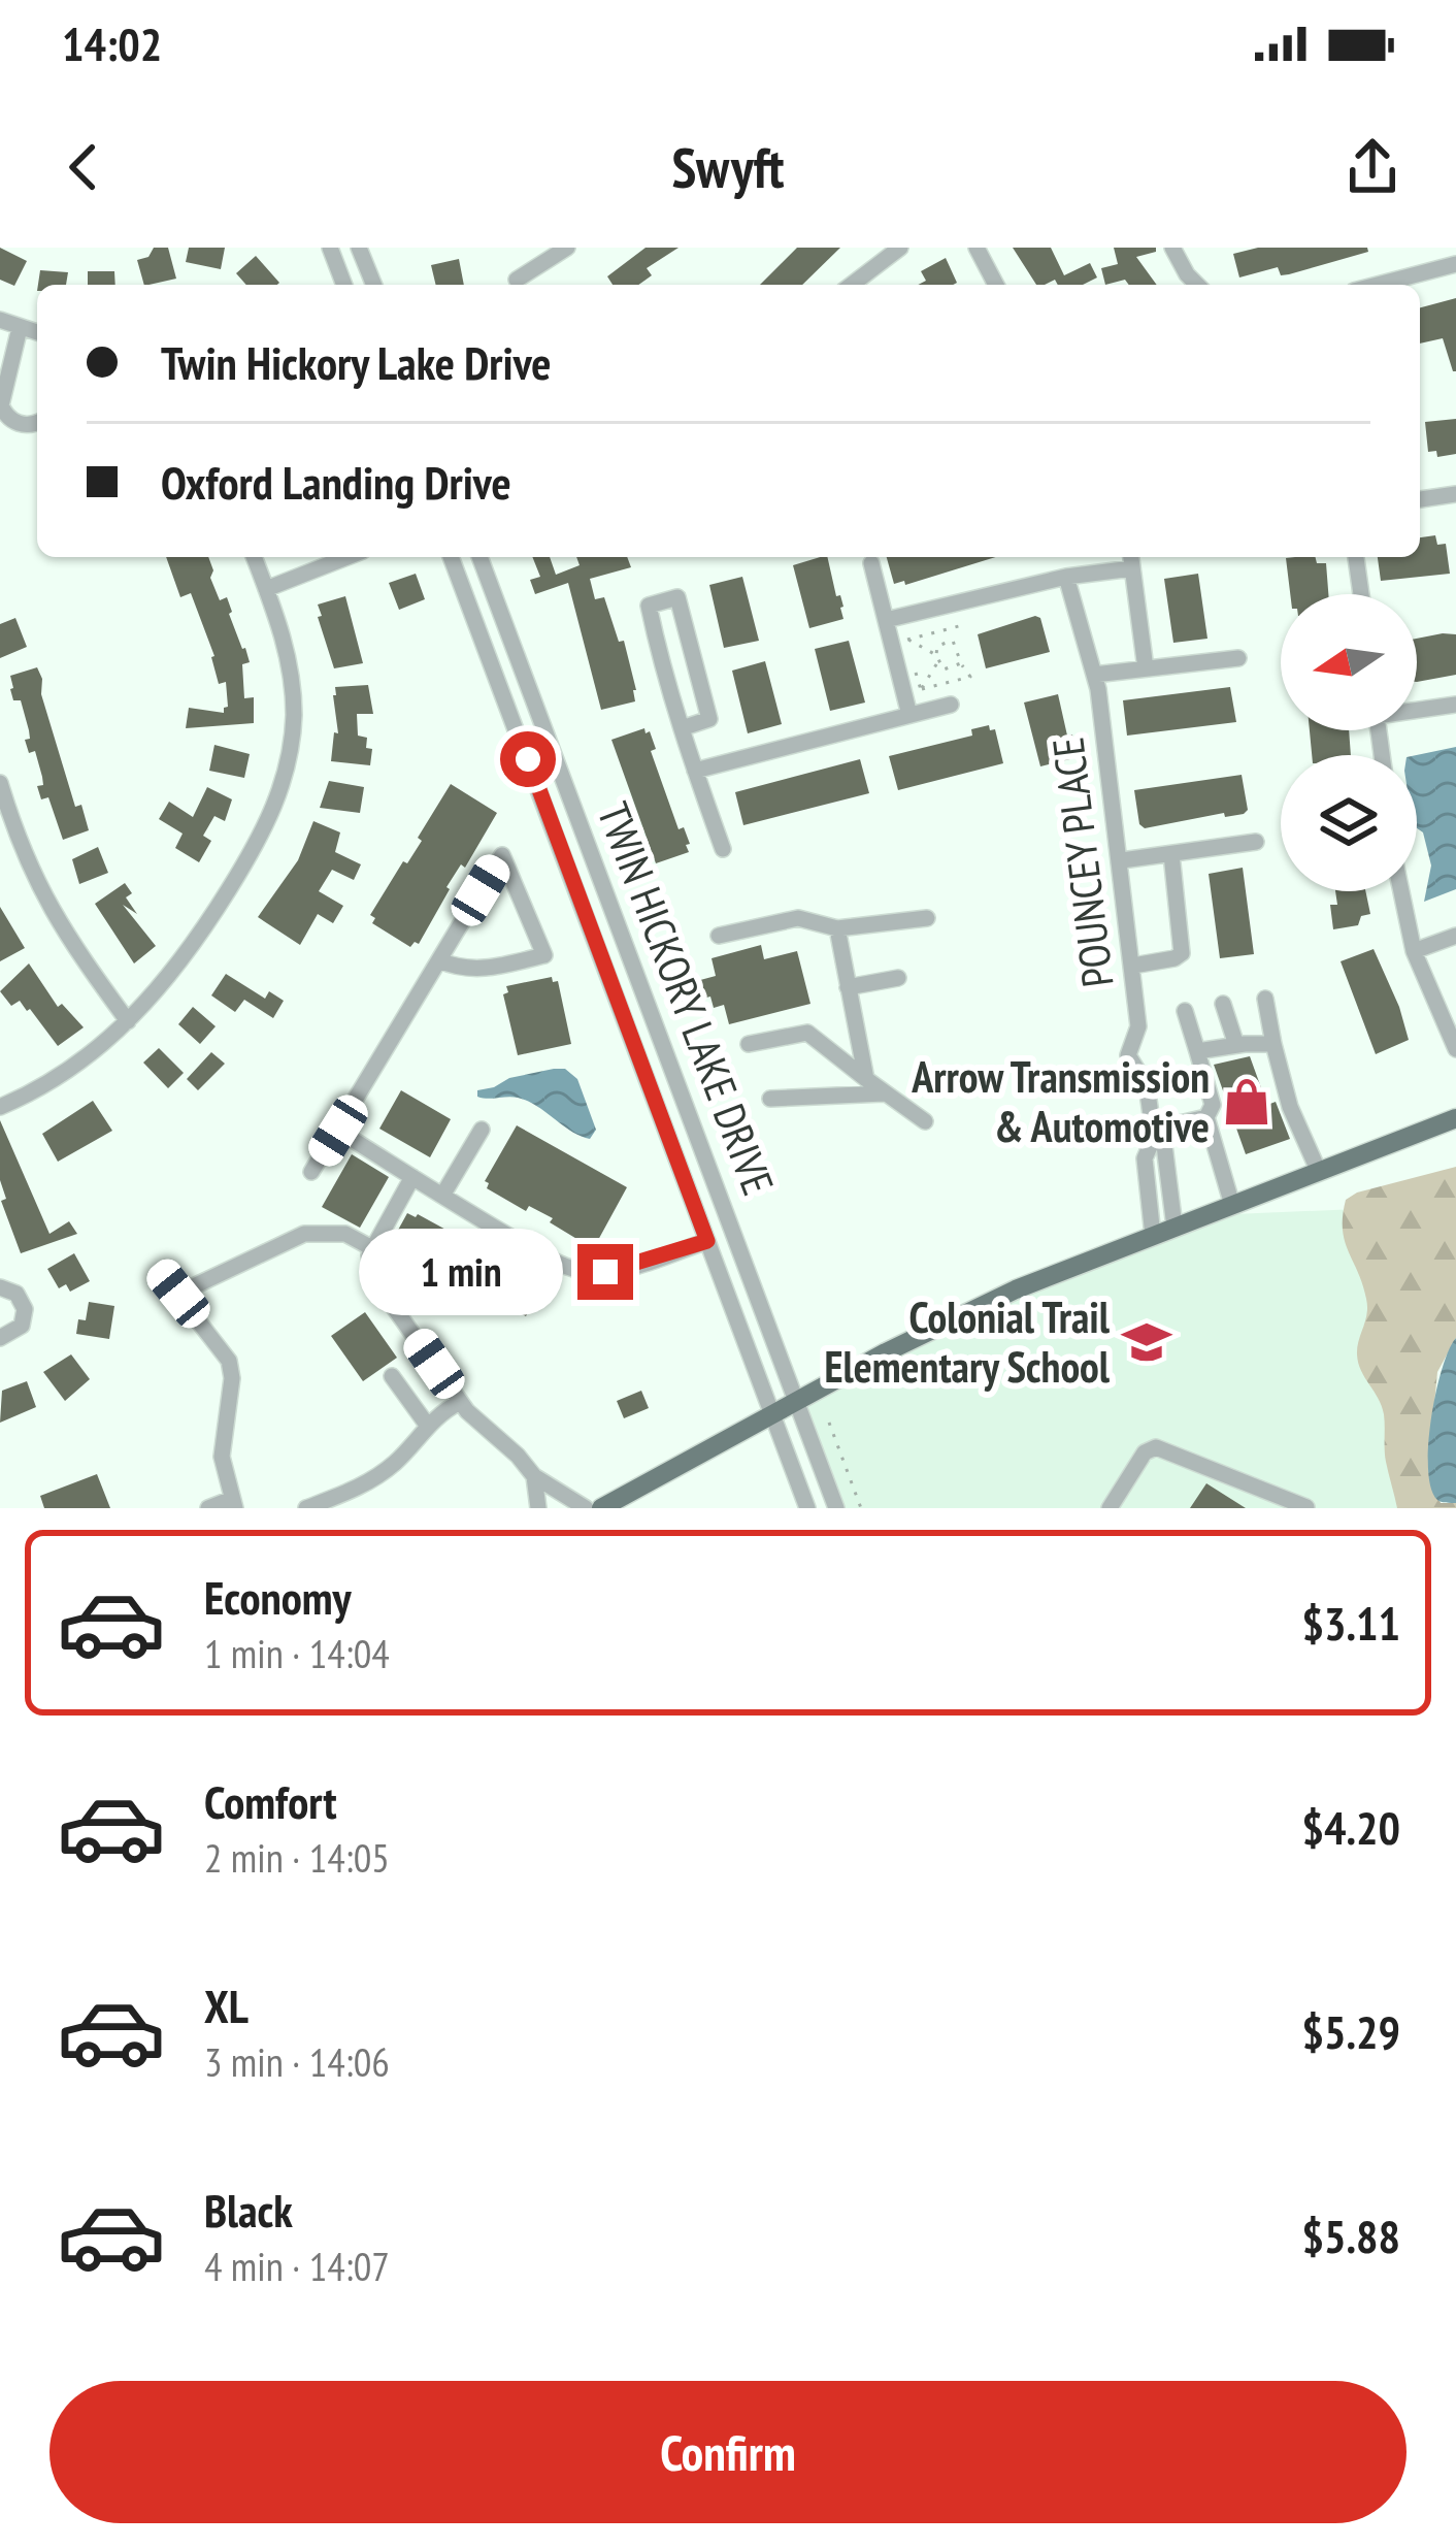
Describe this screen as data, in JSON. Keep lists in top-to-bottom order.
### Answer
{
  "streets": {
    "street": ["POUNCEY PLACE", "TWIN HICKORY LAKE DRIVE"]
  },
  "places": {
    "shop": ["Arrow Transmission & Automotive"],
    "school or university": ["Colonial Trail Elementary School"]
  },
  "north": "left",
  "page": {
    "status": "14:02",
    "header": "Swyft",
    "banner": ["Twin Hickory Lake Drive", "Oxford Landing Drive"],
    "bubble": "1 min",
    "list": [
      {
        "name": "Economy",
        "note": "1 min · 14:04",
        "value": "$3.11"
      },
      {
        "name": "Comfort",
        "note": "2 min · 14:05",
        "value": "$4.20"
      },
      {
        "name": "XL",
        "note": "3 min · 14:06",
        "value": "$5.29"
      },
      {
        "name": "Black",
        "note": "4 min · 14:07",
        "value": "$5.88"
      }
    ],
    "buttons": "Confirm"
  }
}
